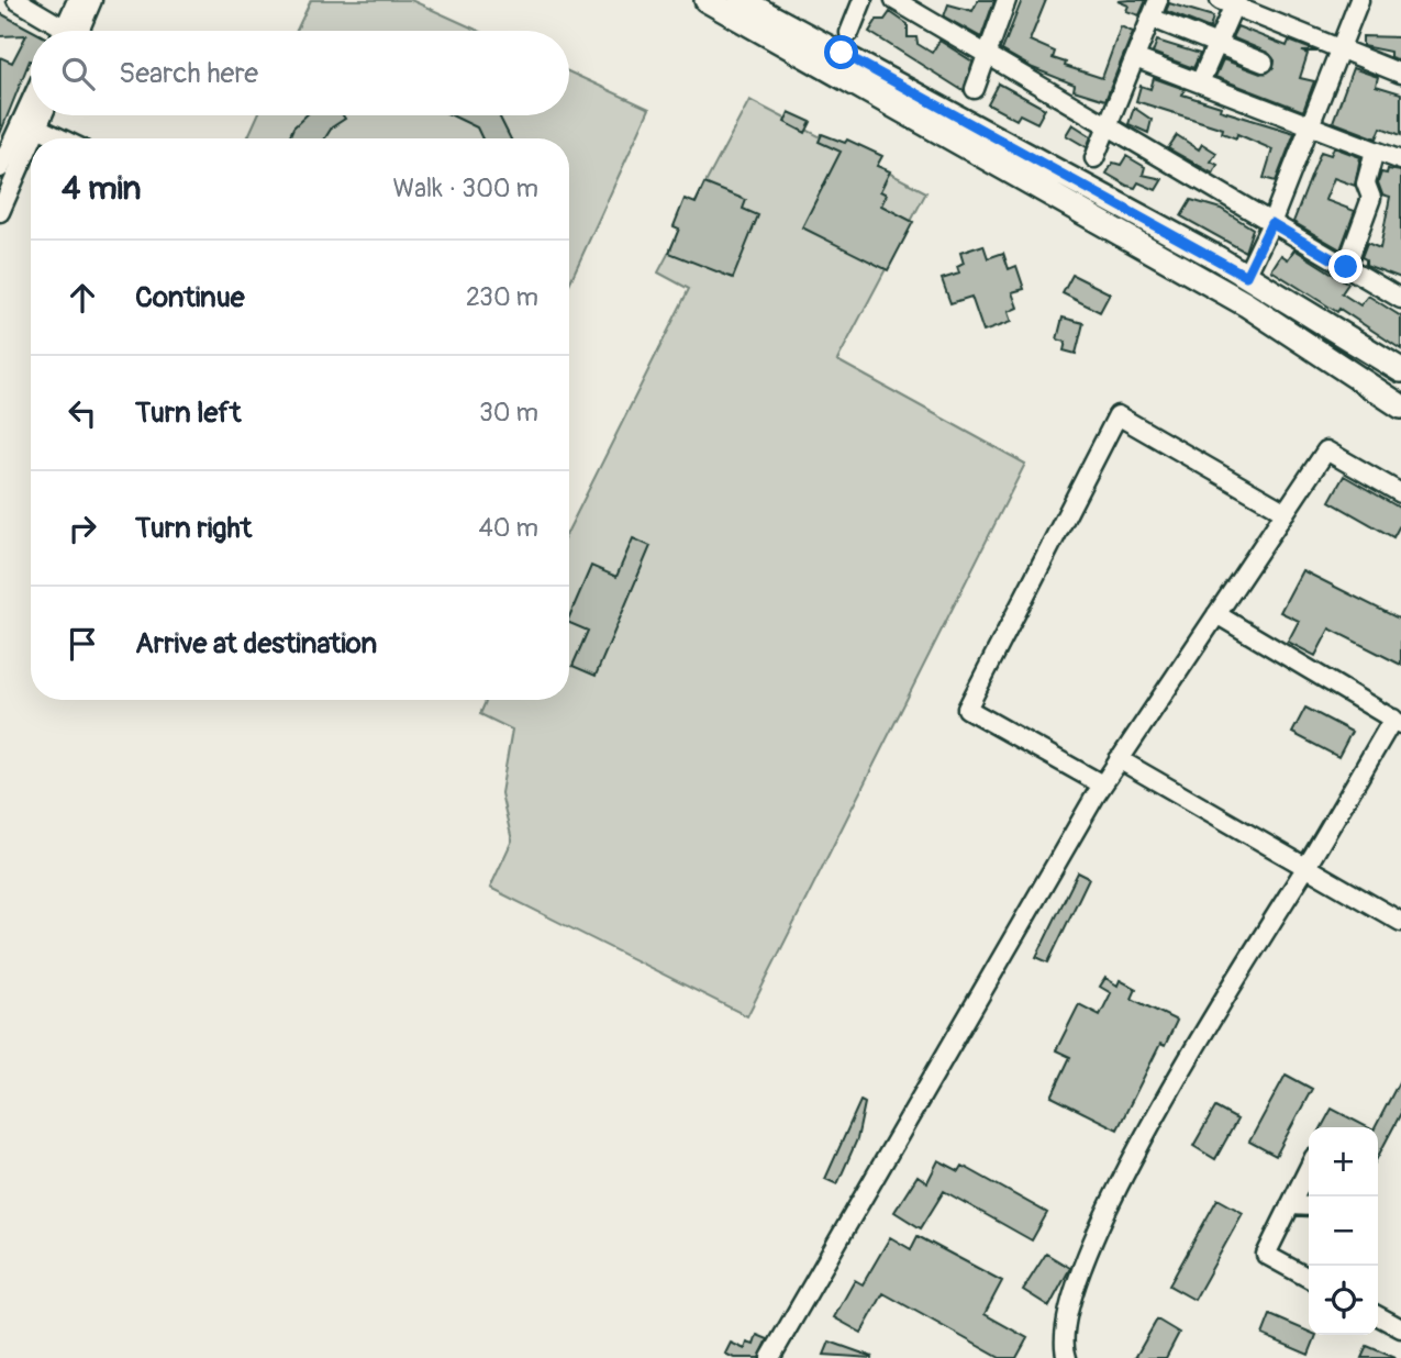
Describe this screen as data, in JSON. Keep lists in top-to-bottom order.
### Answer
{
  "page": {
    "search": "Search here",
    "heading": ["4 min", "Walk · 300 m"],
    "list": [
      ["Continue", "230 m"],
      ["Turn left", "30 m"],
      ["Turn right", "40 m"],
      "Arrive at destination"
    ],
    "map_buttons": ["+", "−"]
  }
}
